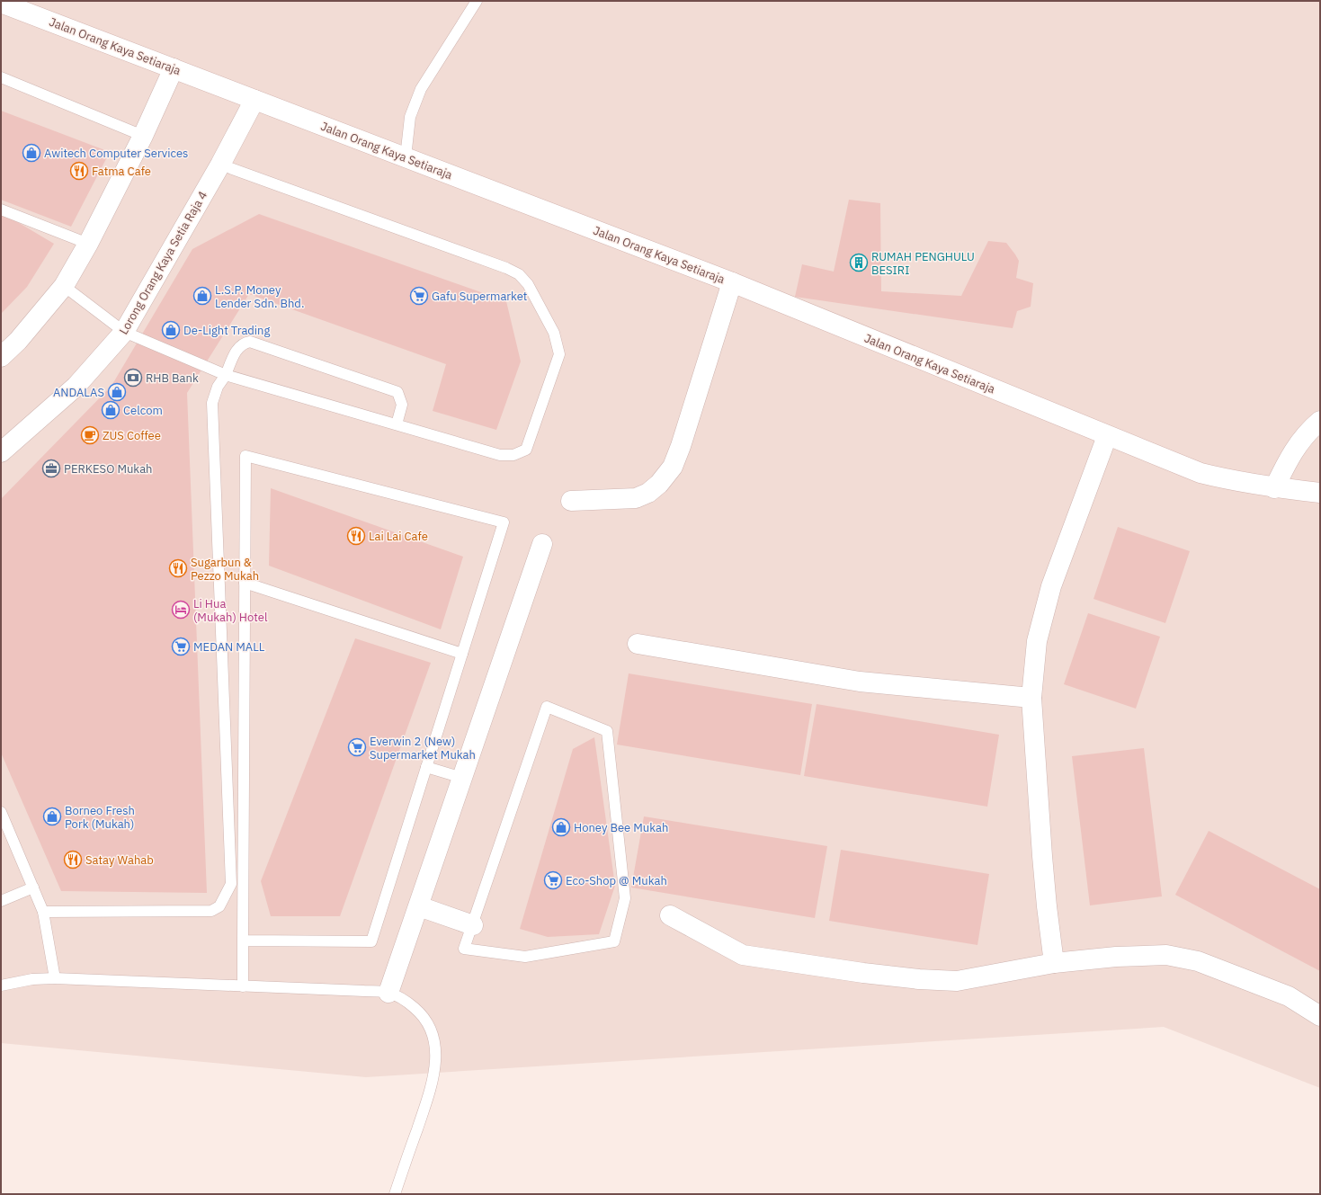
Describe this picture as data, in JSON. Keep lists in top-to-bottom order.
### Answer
{
  "streets": {
    "street": ["Jalan Orang Kaya Setiaraja", "Lorong Orang Kaya Setia Raja 4"]
  },
  "crossings": [
    ["Jalan Orang Kaya Setiaraja", "Lorong Orang Kaya Setia Raja 4"]
  ],
  "places": {
    "shop": [
      "Awitech Computer Services",
      "L.S.P. Money Lender Sdn. Bhd.",
      "De-Light Trading",
      "ANDALAS",
      "Celcom",
      "Borneo Fresh Pork (Mukah)",
      "Honey Bee Mukah"
    ],
    "restaurant": [
      "Fatma Cafe",
      "Lai Lai Cafe",
      "Sugarbun & Pezzo Mukah",
      "Satay Wahab"
    ],
    "building": ["RUMAH PENGHULU BESIRI"],
    "supermarket": [
      "Gafu Supermarket",
      "MEDAN MALL",
      "Everwin 2 (New) Supermarket Mukah",
      "Eco-Shop @ Mukah"
    ],
    "bank": ["RHB Bank"],
    "cafe": ["ZUS Coffee"],
    "office": ["PERKESO Mukah"],
    "hotel": ["Li Hua (Mukah) Hotel"]
  }
}
